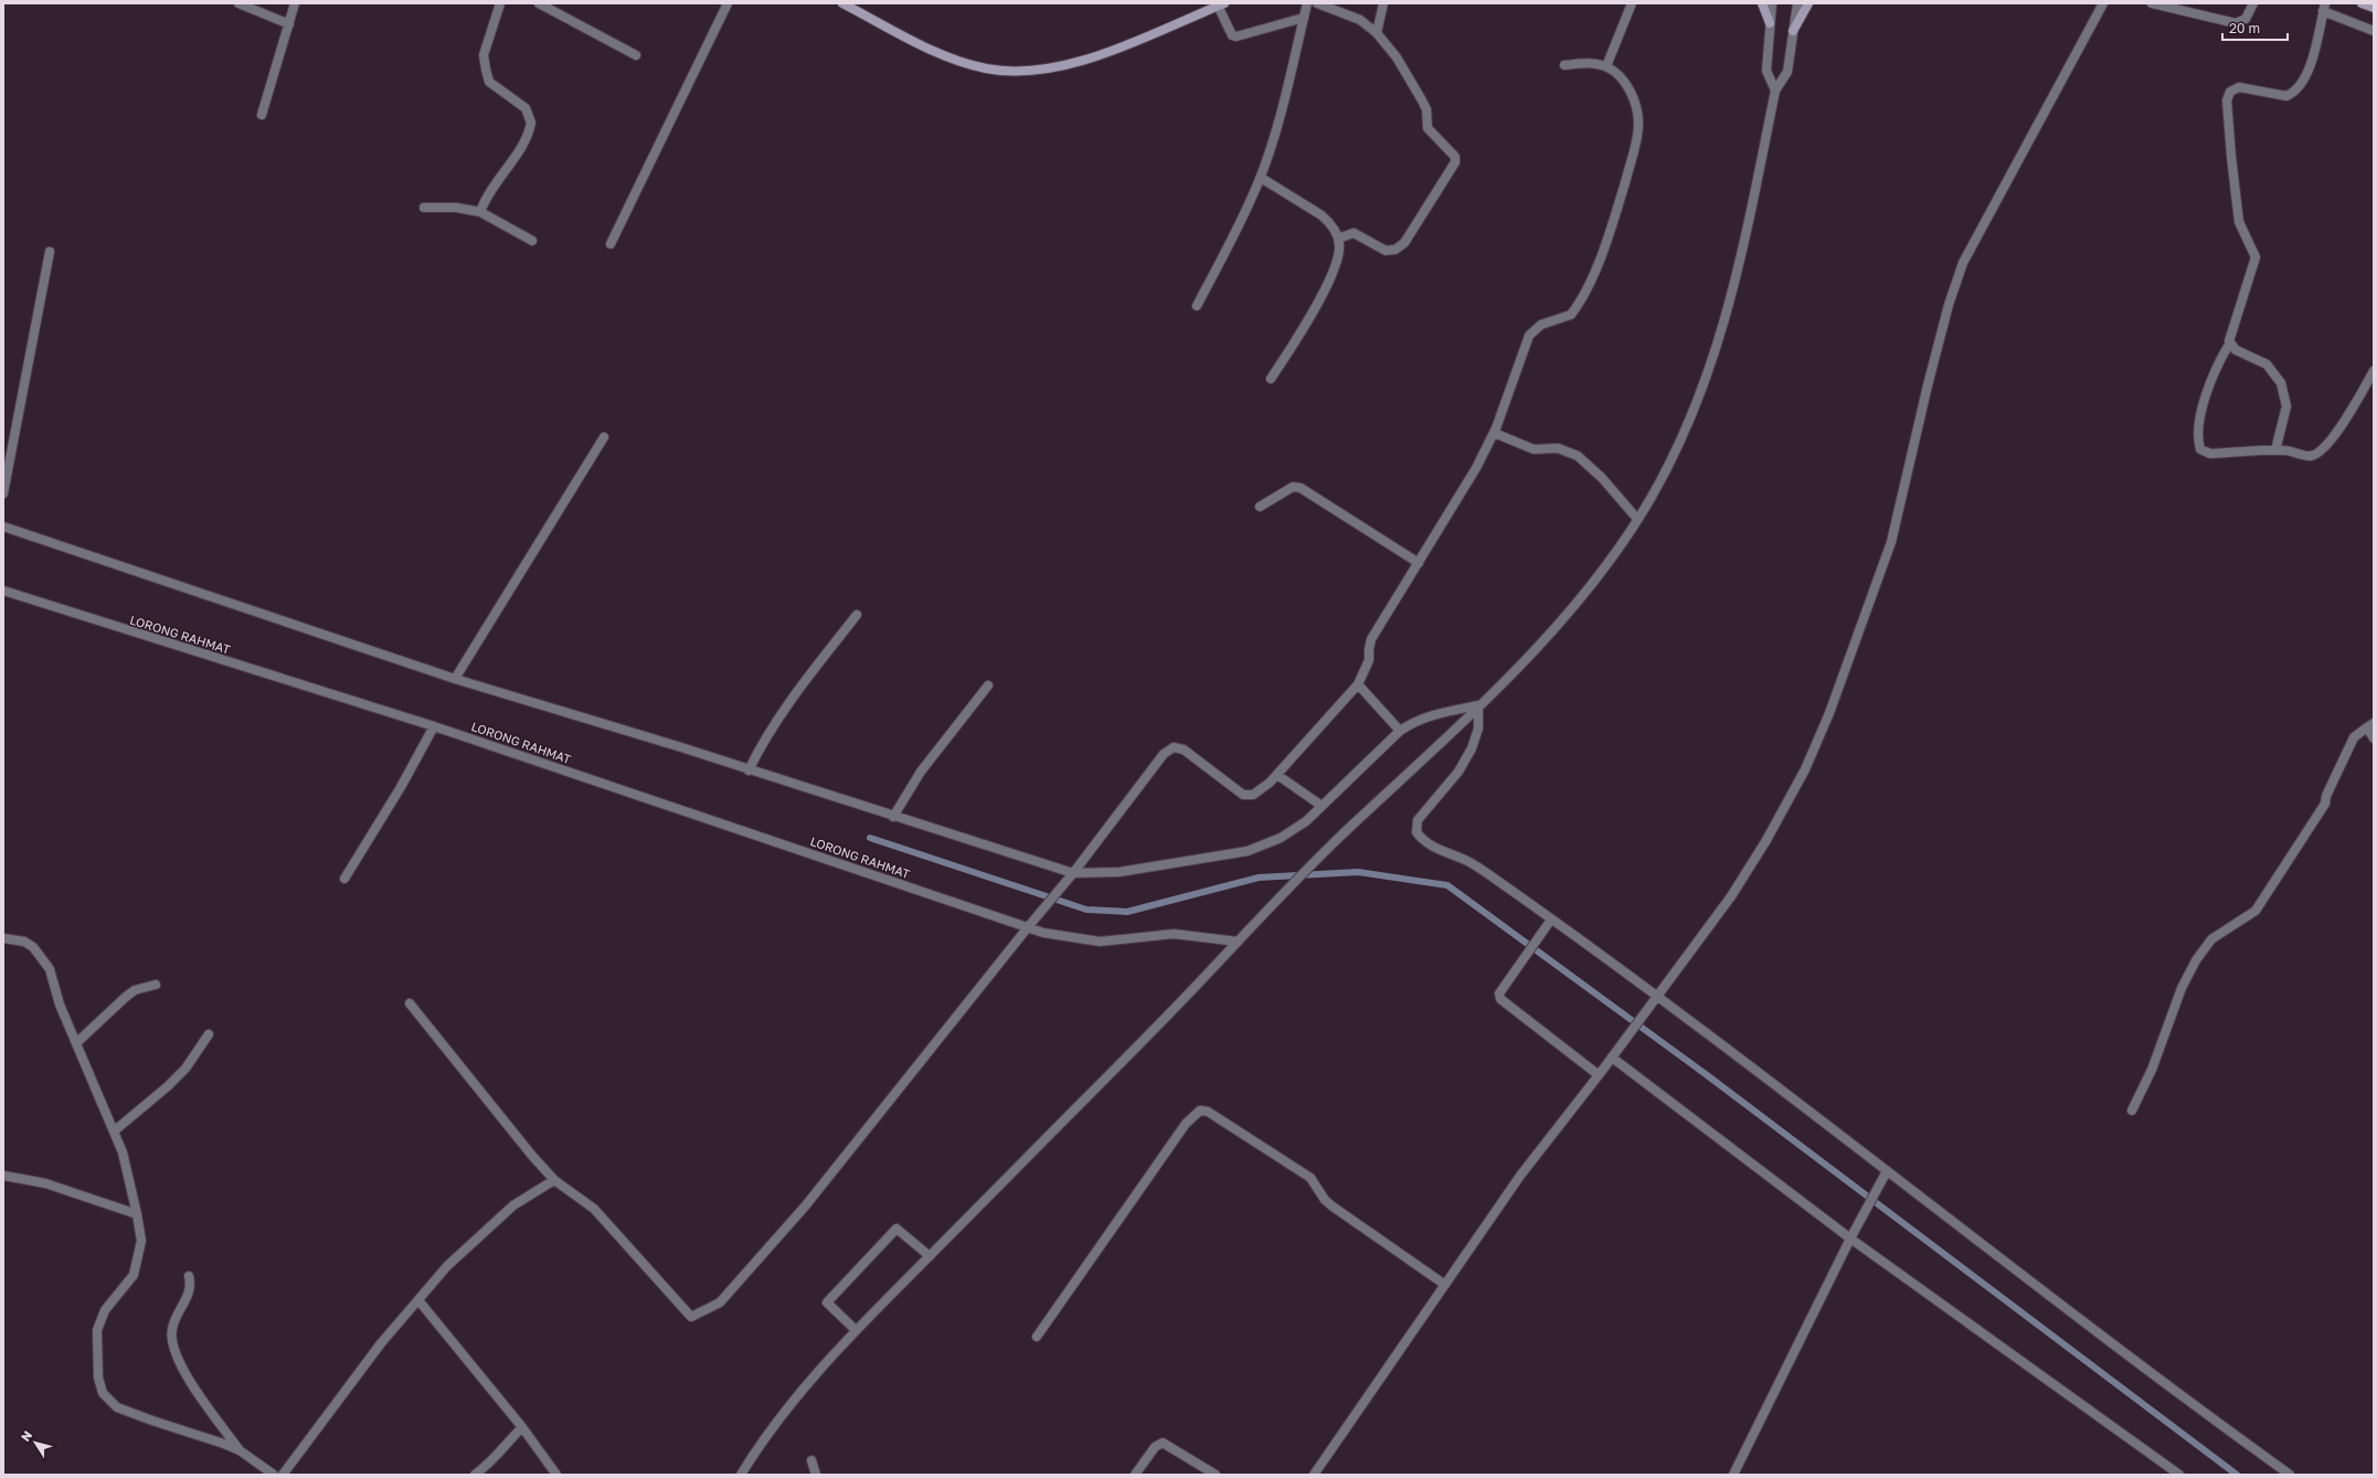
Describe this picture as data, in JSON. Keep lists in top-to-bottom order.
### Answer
{
  "streets": {
    "street": ["LORONG RAHMAT"]
  },
  "scale_bar": "20 m",
  "north": "top left"
}
